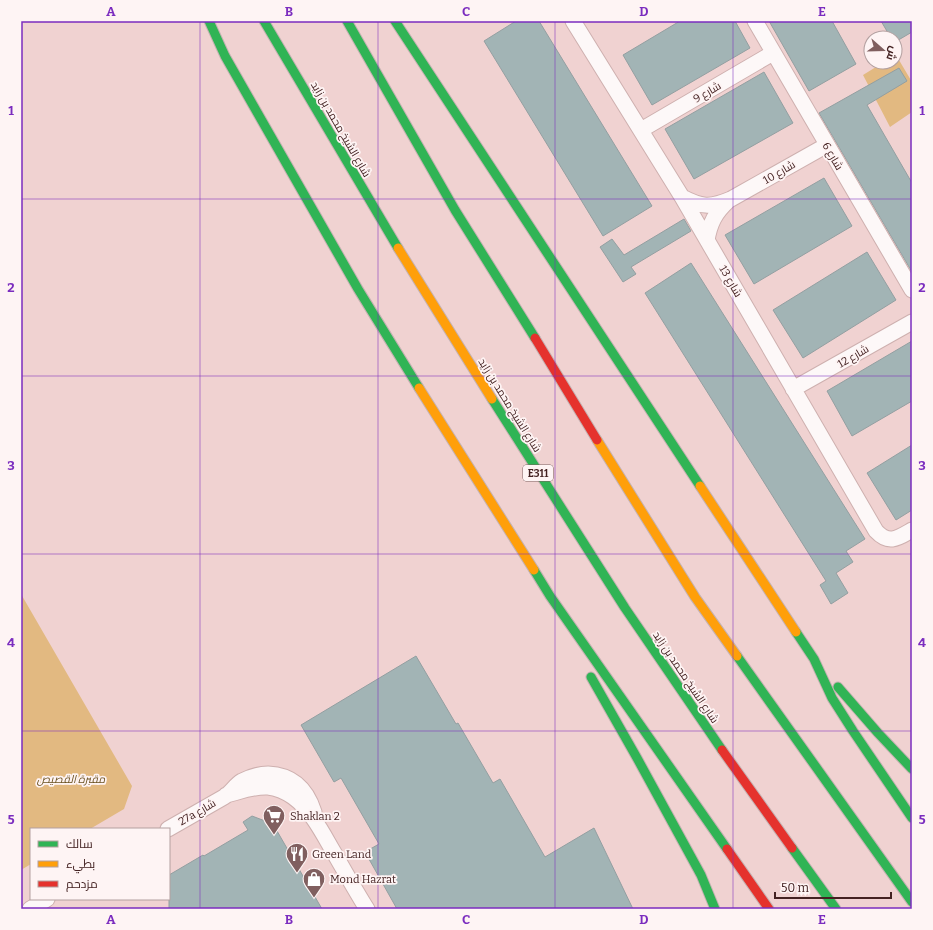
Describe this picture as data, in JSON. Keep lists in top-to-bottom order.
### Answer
{
  "streets": {
    "highway": ["شارع الشيخ محمد بن زايد", "E311"],
    "street": [
      "شارع 9",
      "شارع 6",
      "شارع 10",
      "شارع 13",
      "شارع 12",
      "27a شارع"
    ]
  },
  "crossings": [
    ["شارع 9", "شارع 6"],
    ["شارع 9", "شارع 13"],
    ["شارع 6", "شارع 10"],
    ["شارع 10", "شارع 13"],
    ["شارع 13", "شارع 12"]
  ],
  "parks": ["مقبرة القصيص"],
  "places": {
    "supermarket": ["Shaklan 2"],
    "restaurant": ["Green Land"],
    "shop": ["Mond Hazrat"]
  },
  "legend": ["سالك", "بطيء", "مزدحم"],
  "scale_bar": "50 m",
  "north": "right",
  "grid": {
    "columns": [
      "A",
      "B",
      "C",
      "D",
      "E"
    ],
    "rows": [
      "1",
      "2",
      "3",
      "4",
      "5"
    ]
  }
}
